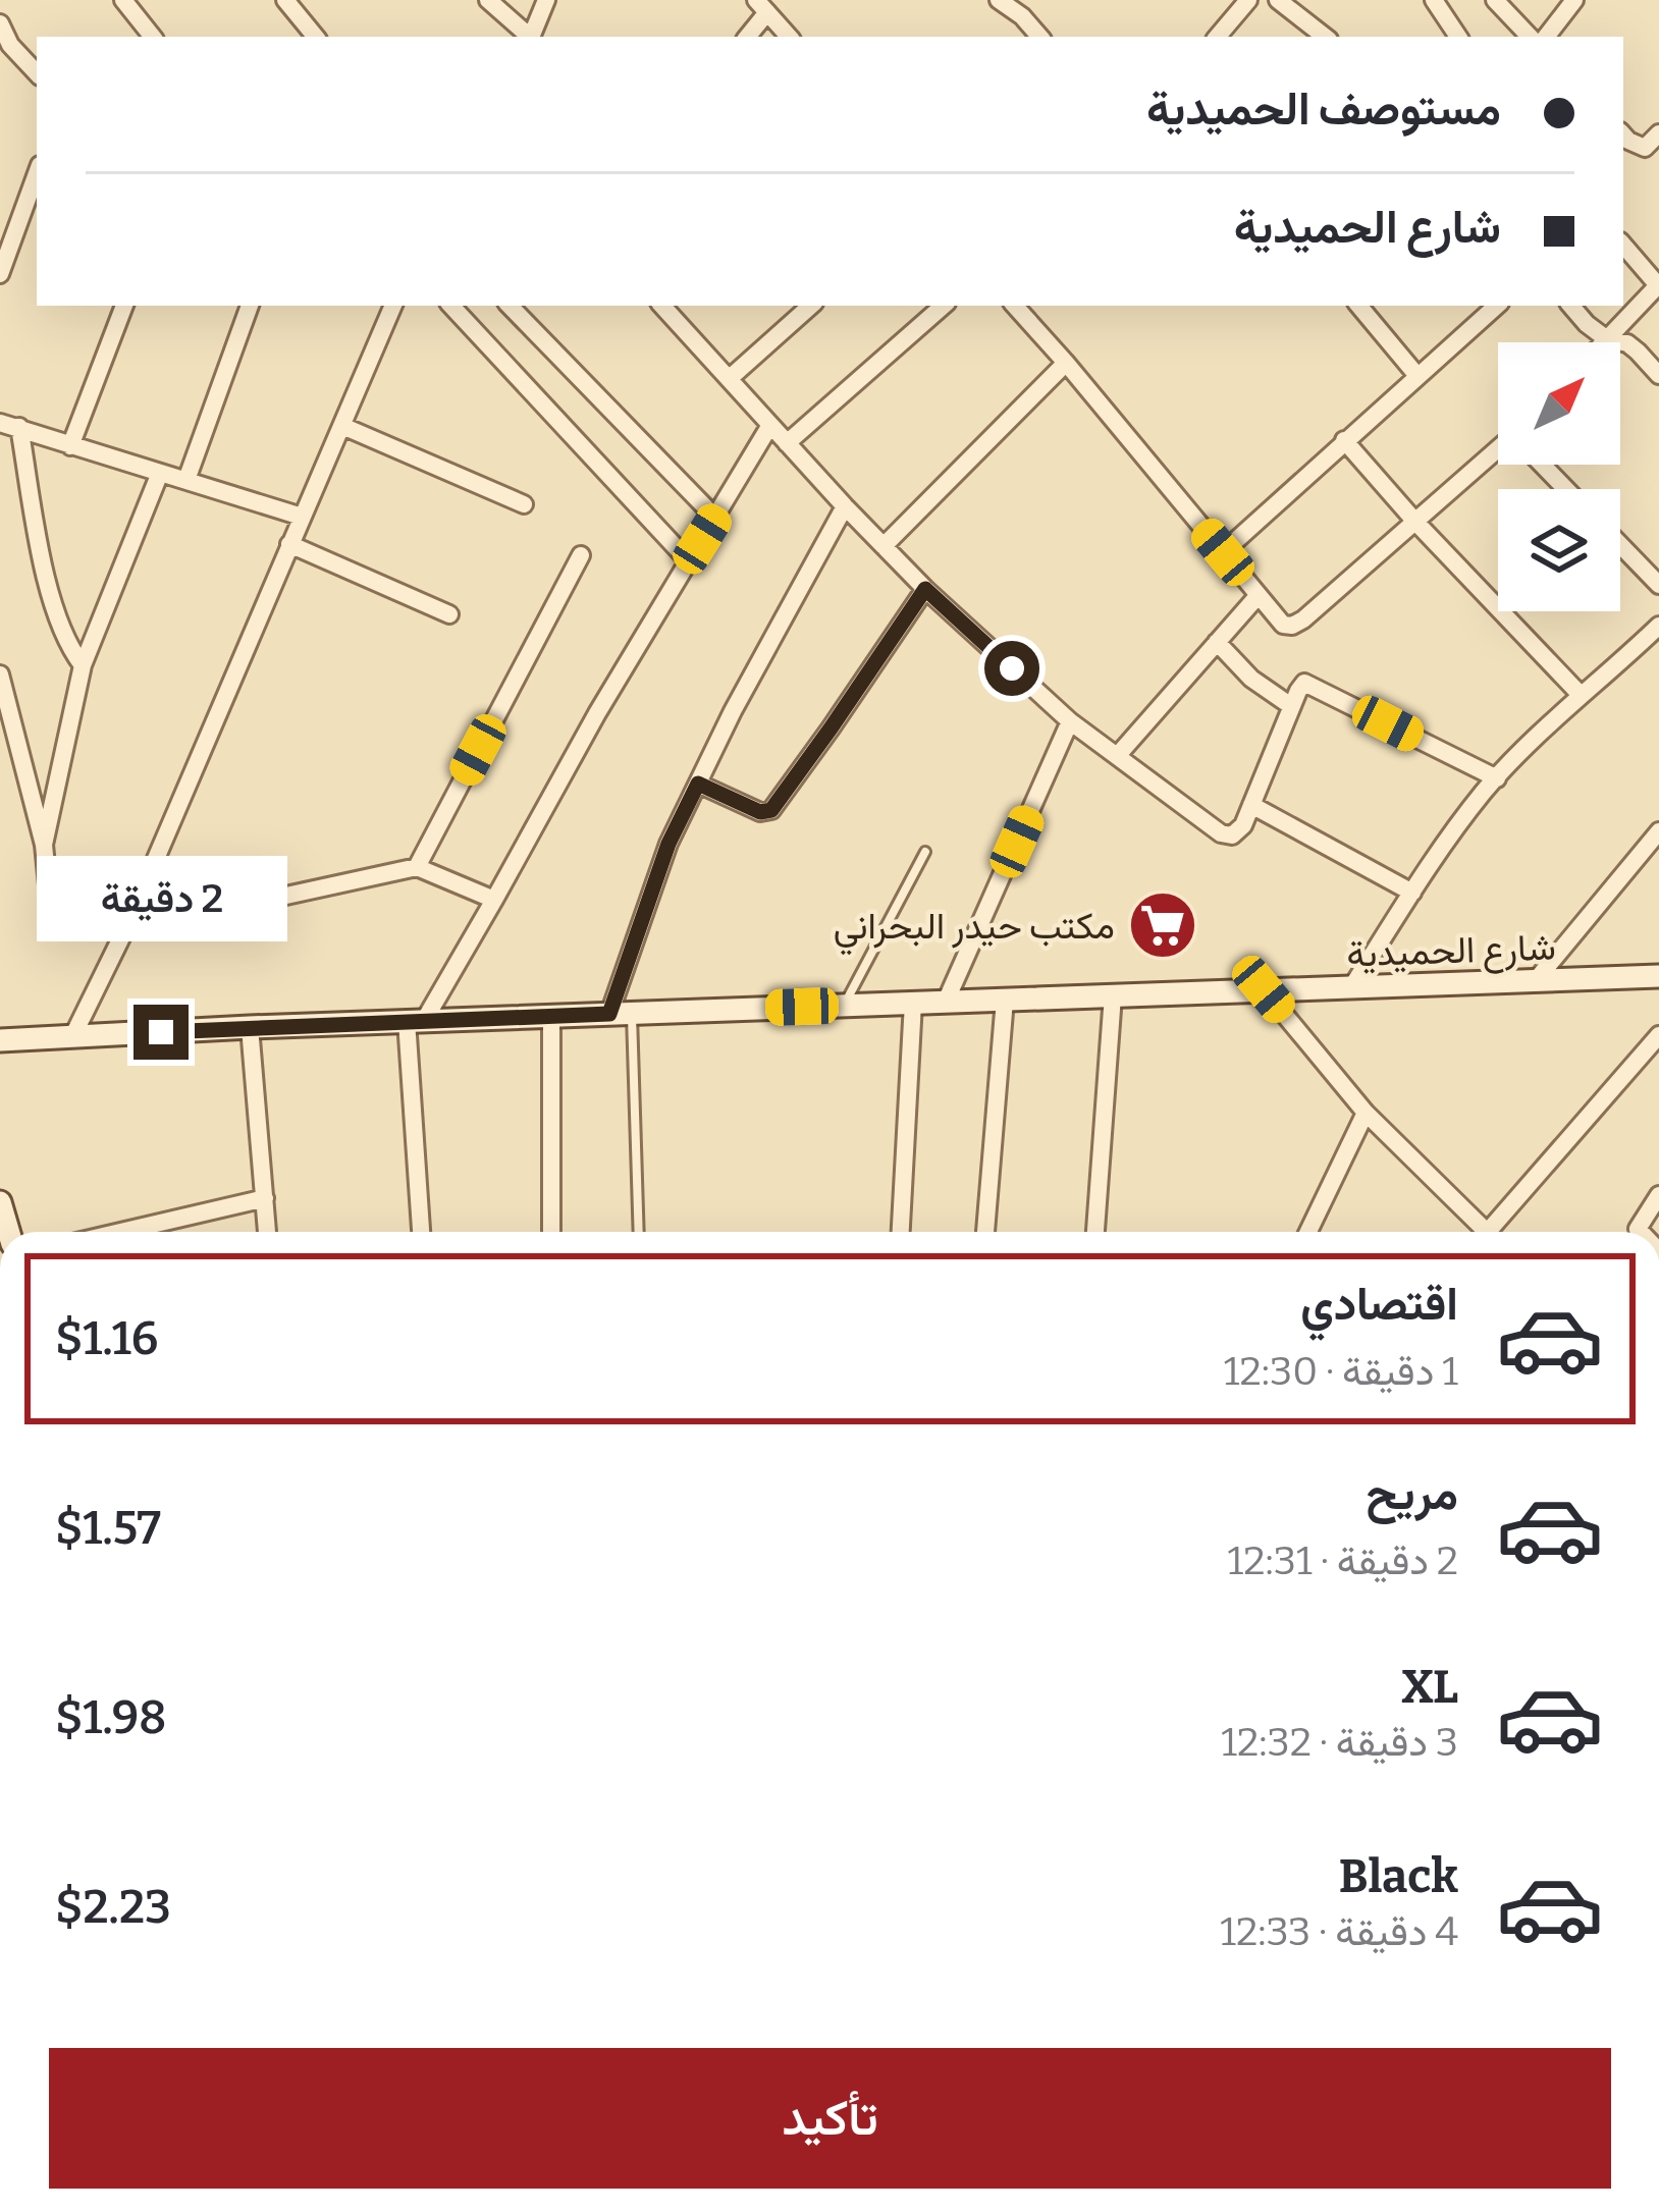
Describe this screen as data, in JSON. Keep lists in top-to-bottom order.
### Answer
{
  "streets": {
    "street": ["شارع الحميدية"]
  },
  "places": {
    "supermarket": ["مكتب حيدر البحراني"]
  },
  "north": "top right",
  "page": {
    "banner": ["مستوصف الحميدية", "شارع الحميدية"],
    "bubble": "2 دقيقة",
    "list": [
      {
        "name": "اقتصادي",
        "note": "1 دقيقة · 12:30",
        "value": "$1.16"
      },
      {
        "name": "مريح",
        "note": "2 دقيقة · 12:31",
        "value": "$1.57"
      },
      {
        "name": "XL",
        "note": "3 دقيقة · 12:32",
        "value": "$1.98"
      },
      {
        "name": "Black",
        "note": "4 دقيقة · 12:33",
        "value": "$2.23"
      }
    ],
    "buttons": "تأكيد"
  }
}
